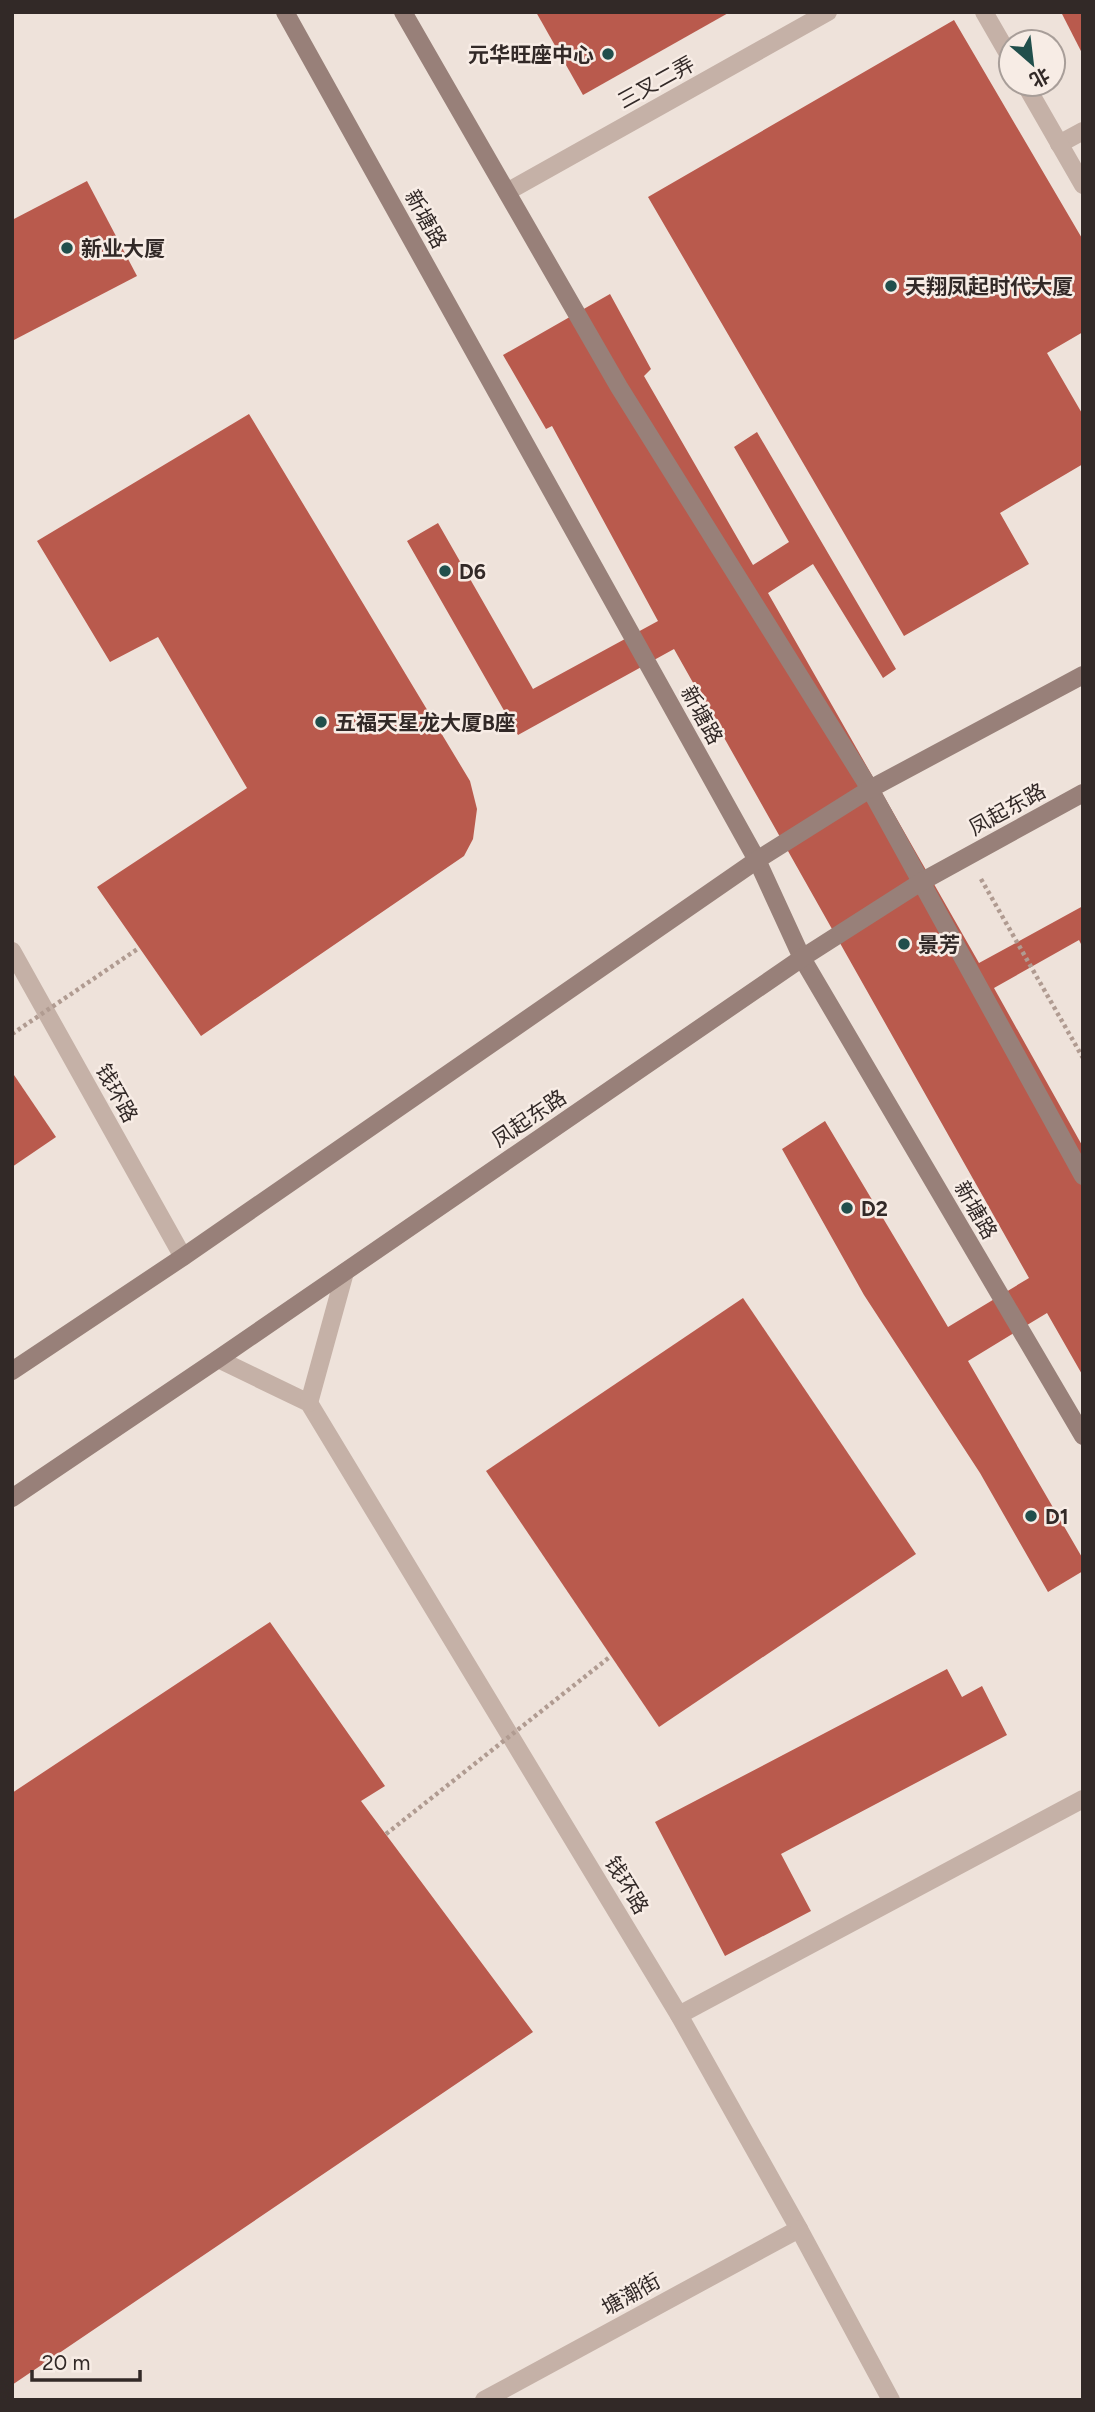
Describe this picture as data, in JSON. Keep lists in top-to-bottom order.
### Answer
{
  "streets": {
    "main road": ["新塘路", "凤起东路"],
    "street": ["三叉二弄", "钱环路", "塘潮街"]
  },
  "crossings": [
    ["新塘路", "凤起东路"],
    ["钱环路", "塘潮街"]
  ],
  "places": [
    "元华旺座中心",
    "新业大厦",
    "天翔凤起时代大厦",
    "D6",
    "五福天星龙大厦B座",
    "景芳",
    "D2",
    "D1"
  ],
  "scale_bar": "20 m",
  "north": "bottom right"
}
